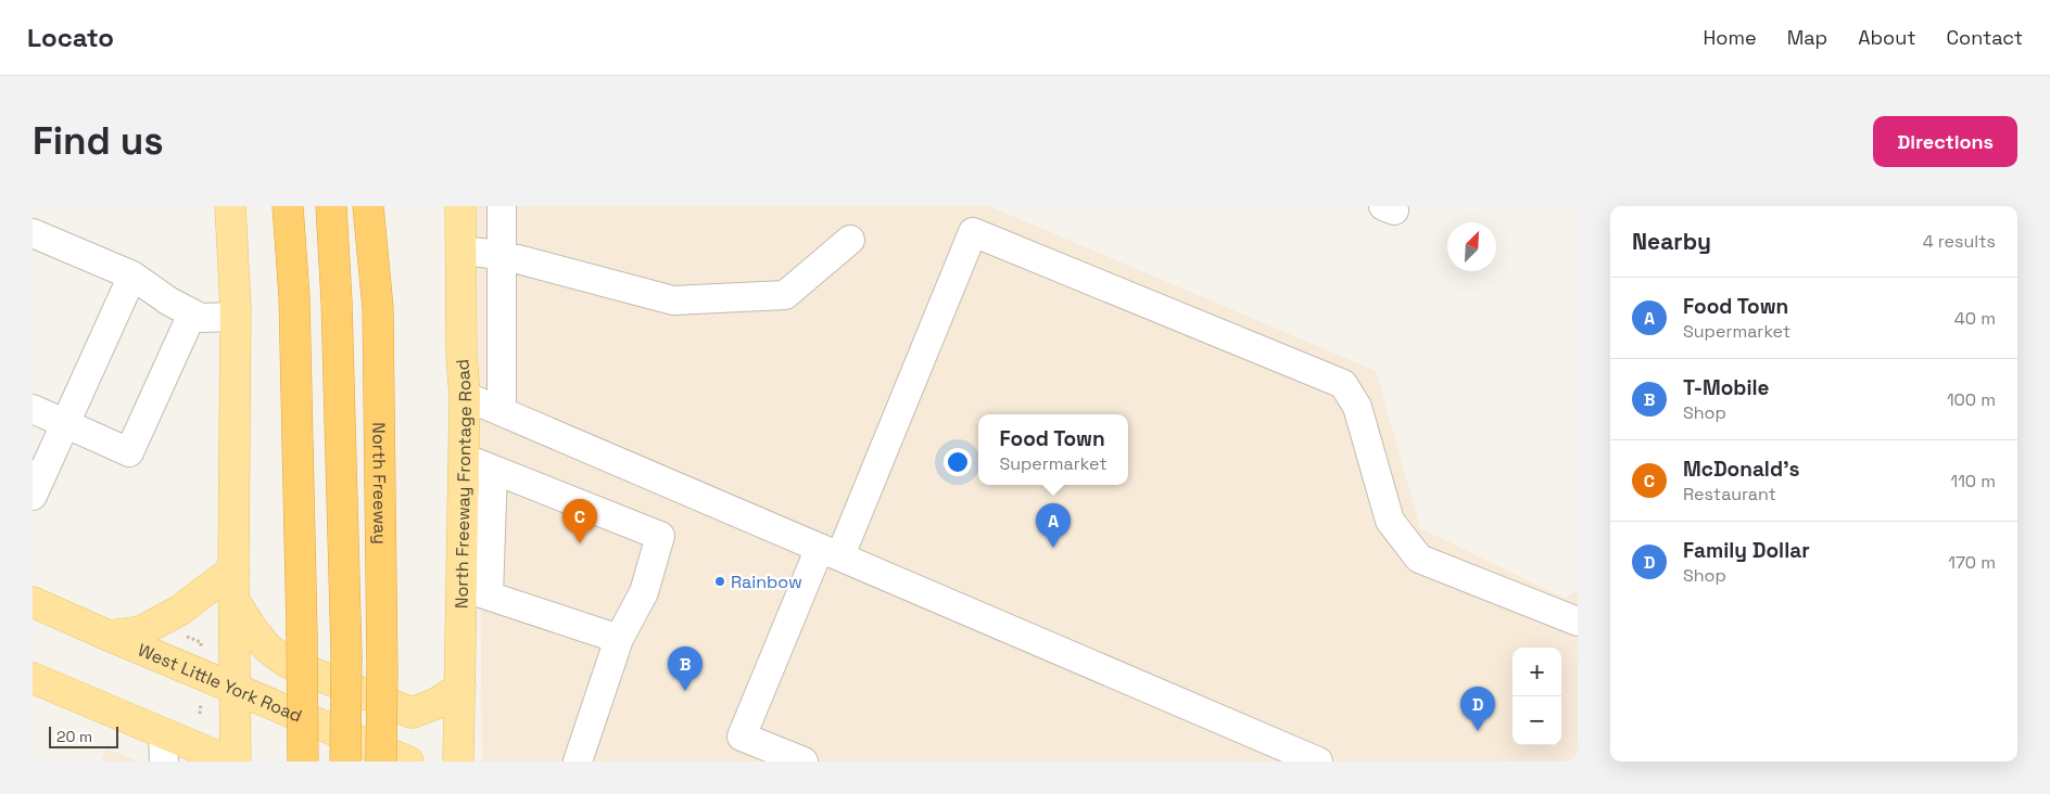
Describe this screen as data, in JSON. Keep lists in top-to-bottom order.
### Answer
{
  "streets": {
    "highway": ["North Freeway"],
    "main road": ["North Freeway Frontage Road", "West Little York Road"]
  },
  "places": ["Rainbow"],
  "scale_bar": "20 m",
  "north": "top right",
  "page": {
    "header": "Locato",
    "nav": [
      "Home",
      "Map",
      "About",
      "Contact"
    ],
    "buttons": "Directions",
    "title": "Find us",
    "heading": ["Nearby", "4 results"],
    "list": [
      {
        "mark": "A",
        "name": "Food Town",
        "note": "Supermarket",
        "value": "40 m"
      },
      {
        "mark": "B",
        "name": "T-Mobile",
        "note": "Shop",
        "value": "100 m"
      },
      {
        "mark": "C",
        "name": "McDonald's",
        "note": "Restaurant",
        "value": "110 m"
      },
      {
        "mark": "D",
        "name": "Family Dollar",
        "note": "Shop",
        "value": "170 m"
      }
    ],
    "popup": ["Food Town", "Supermarket"],
    "pins": [
      "C",
      "A",
      "B",
      "D"
    ],
    "map_buttons": ["+", "−"],
    "scale": "20 m"
  }
}
